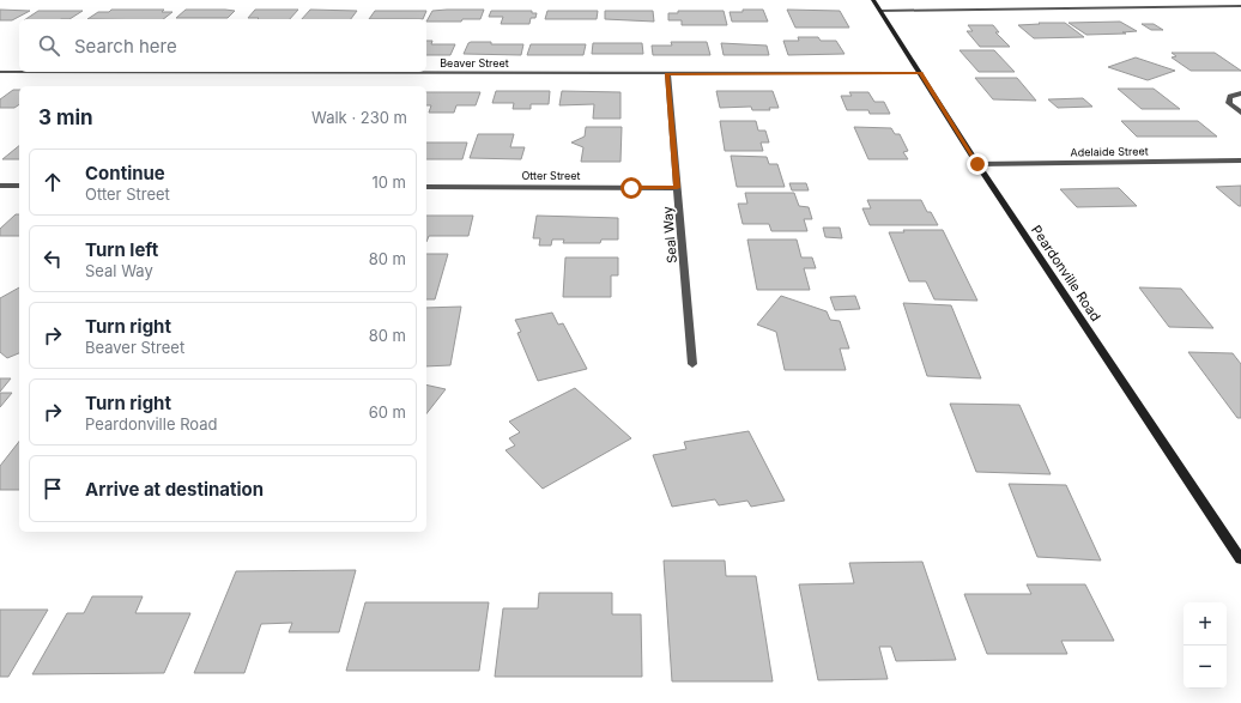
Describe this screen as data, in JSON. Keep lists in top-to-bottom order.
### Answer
{
  "streets": {
    "main road": ["Peardonville Road"],
    "street": [
      "Beaver Street",
      "Adelaide Street",
      "Otter Street",
      "Seal Way"
    ]
  },
  "crossings": [
    ["Beaver Street", "Seal Way"],
    ["Beaver Street", "Peardonville Road"],
    ["Adelaide Street", "Peardonville Road"],
    ["Otter Street", "Seal Way"]
  ],
  "page": {
    "search": "Search here",
    "heading": ["3 min", "Walk · 230 m"],
    "list": [
      ["Continue", "Otter Street", "10 m"],
      ["Turn left", "Seal Way", "80 m"],
      ["Turn right", "Beaver Street", "80 m"],
      ["Turn right", "Peardonville Road", "60 m"],
      "Arrive at destination"
    ],
    "map_buttons": ["+", "−"]
  }
}
